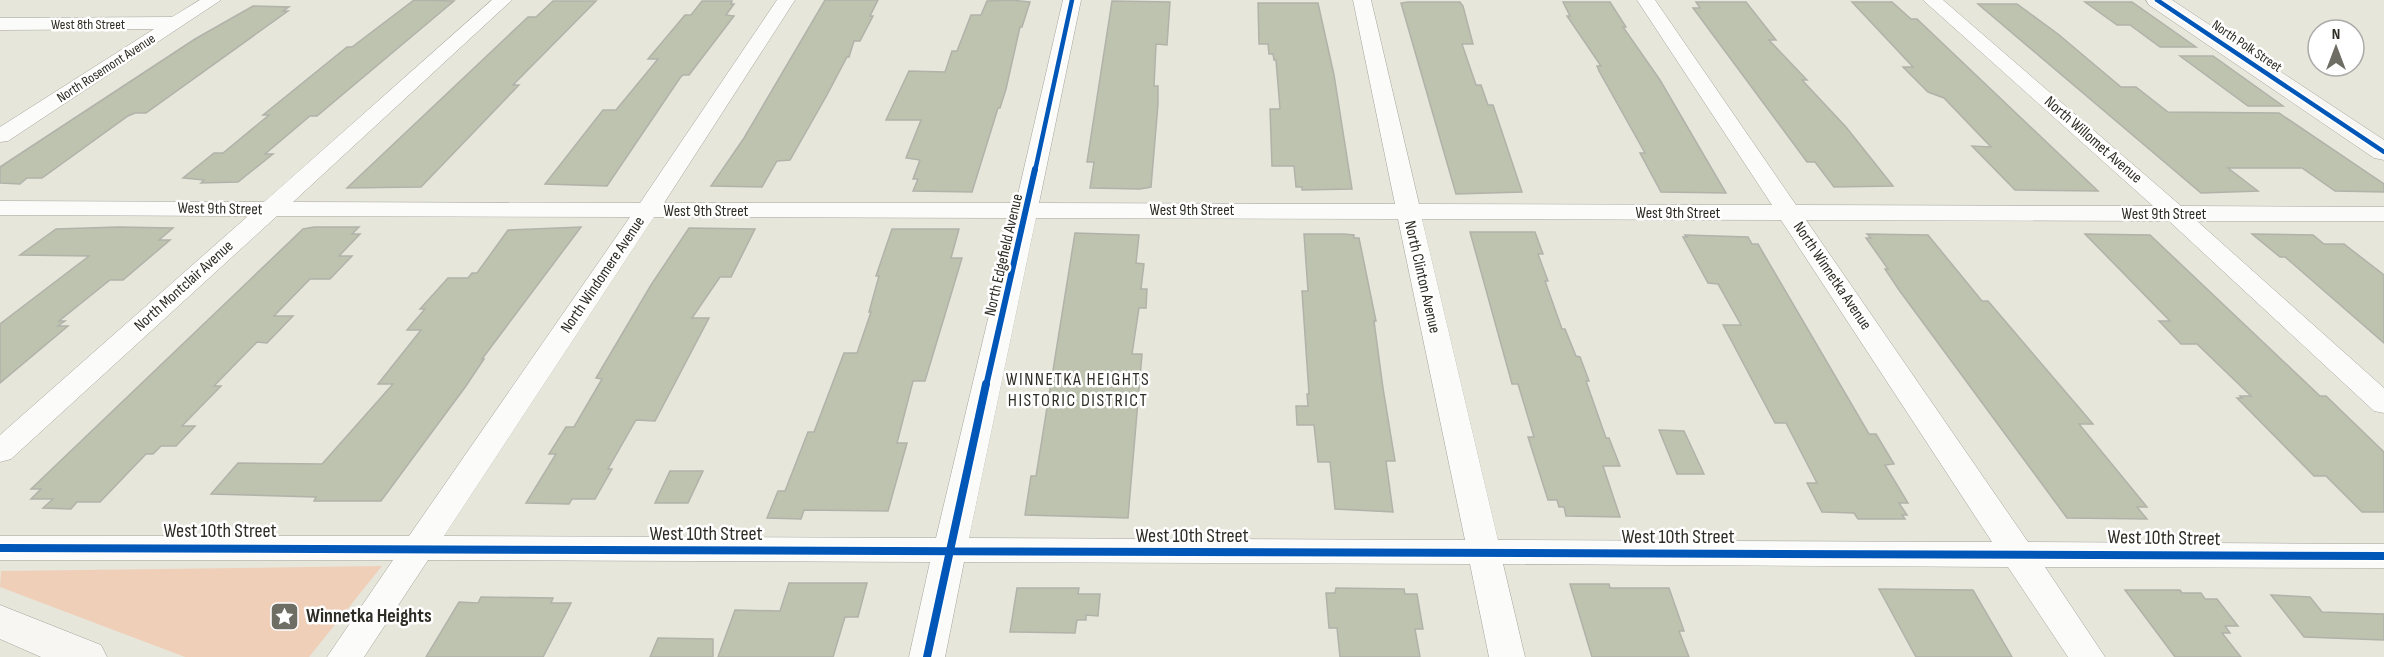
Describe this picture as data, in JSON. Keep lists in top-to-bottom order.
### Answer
{
  "streets": {
    "main road": ["North Polk Street"],
    "street": [
      "West 8th Street",
      "North Rosemont Avenue",
      "North Willomet Avenue",
      "West 9th Street",
      "North Edgefield Avenue",
      "North Windomere Avenue",
      "North Winnetka Avenue",
      "North Clinton Avenue",
      "North Montclair Avenue",
      "West 10th Street"
    ]
  },
  "crossings": [
    ["West 8th Street", "North Rosemont Avenue"],
    ["North Willomet Avenue", "West 9th Street"],
    ["West 9th Street", "North Edgefield Avenue"],
    ["West 9th Street", "North Windomere Avenue"],
    ["West 9th Street", "North Winnetka Avenue"],
    ["West 9th Street", "North Clinton Avenue"],
    ["West 9th Street", "North Montclair Avenue"],
    ["North Edgefield Avenue", "West 10th Street"],
    ["North Windomere Avenue", "West 10th Street"],
    ["North Winnetka Avenue", "West 10th Street"],
    ["North Clinton Avenue", "West 10th Street"]
  ],
  "districts": ["WINNETKA HEIGHTS HISTORIC DISTRICT"],
  "places": {
    "place": ["Winnetka Heights"]
  },
  "north": "top"
}
